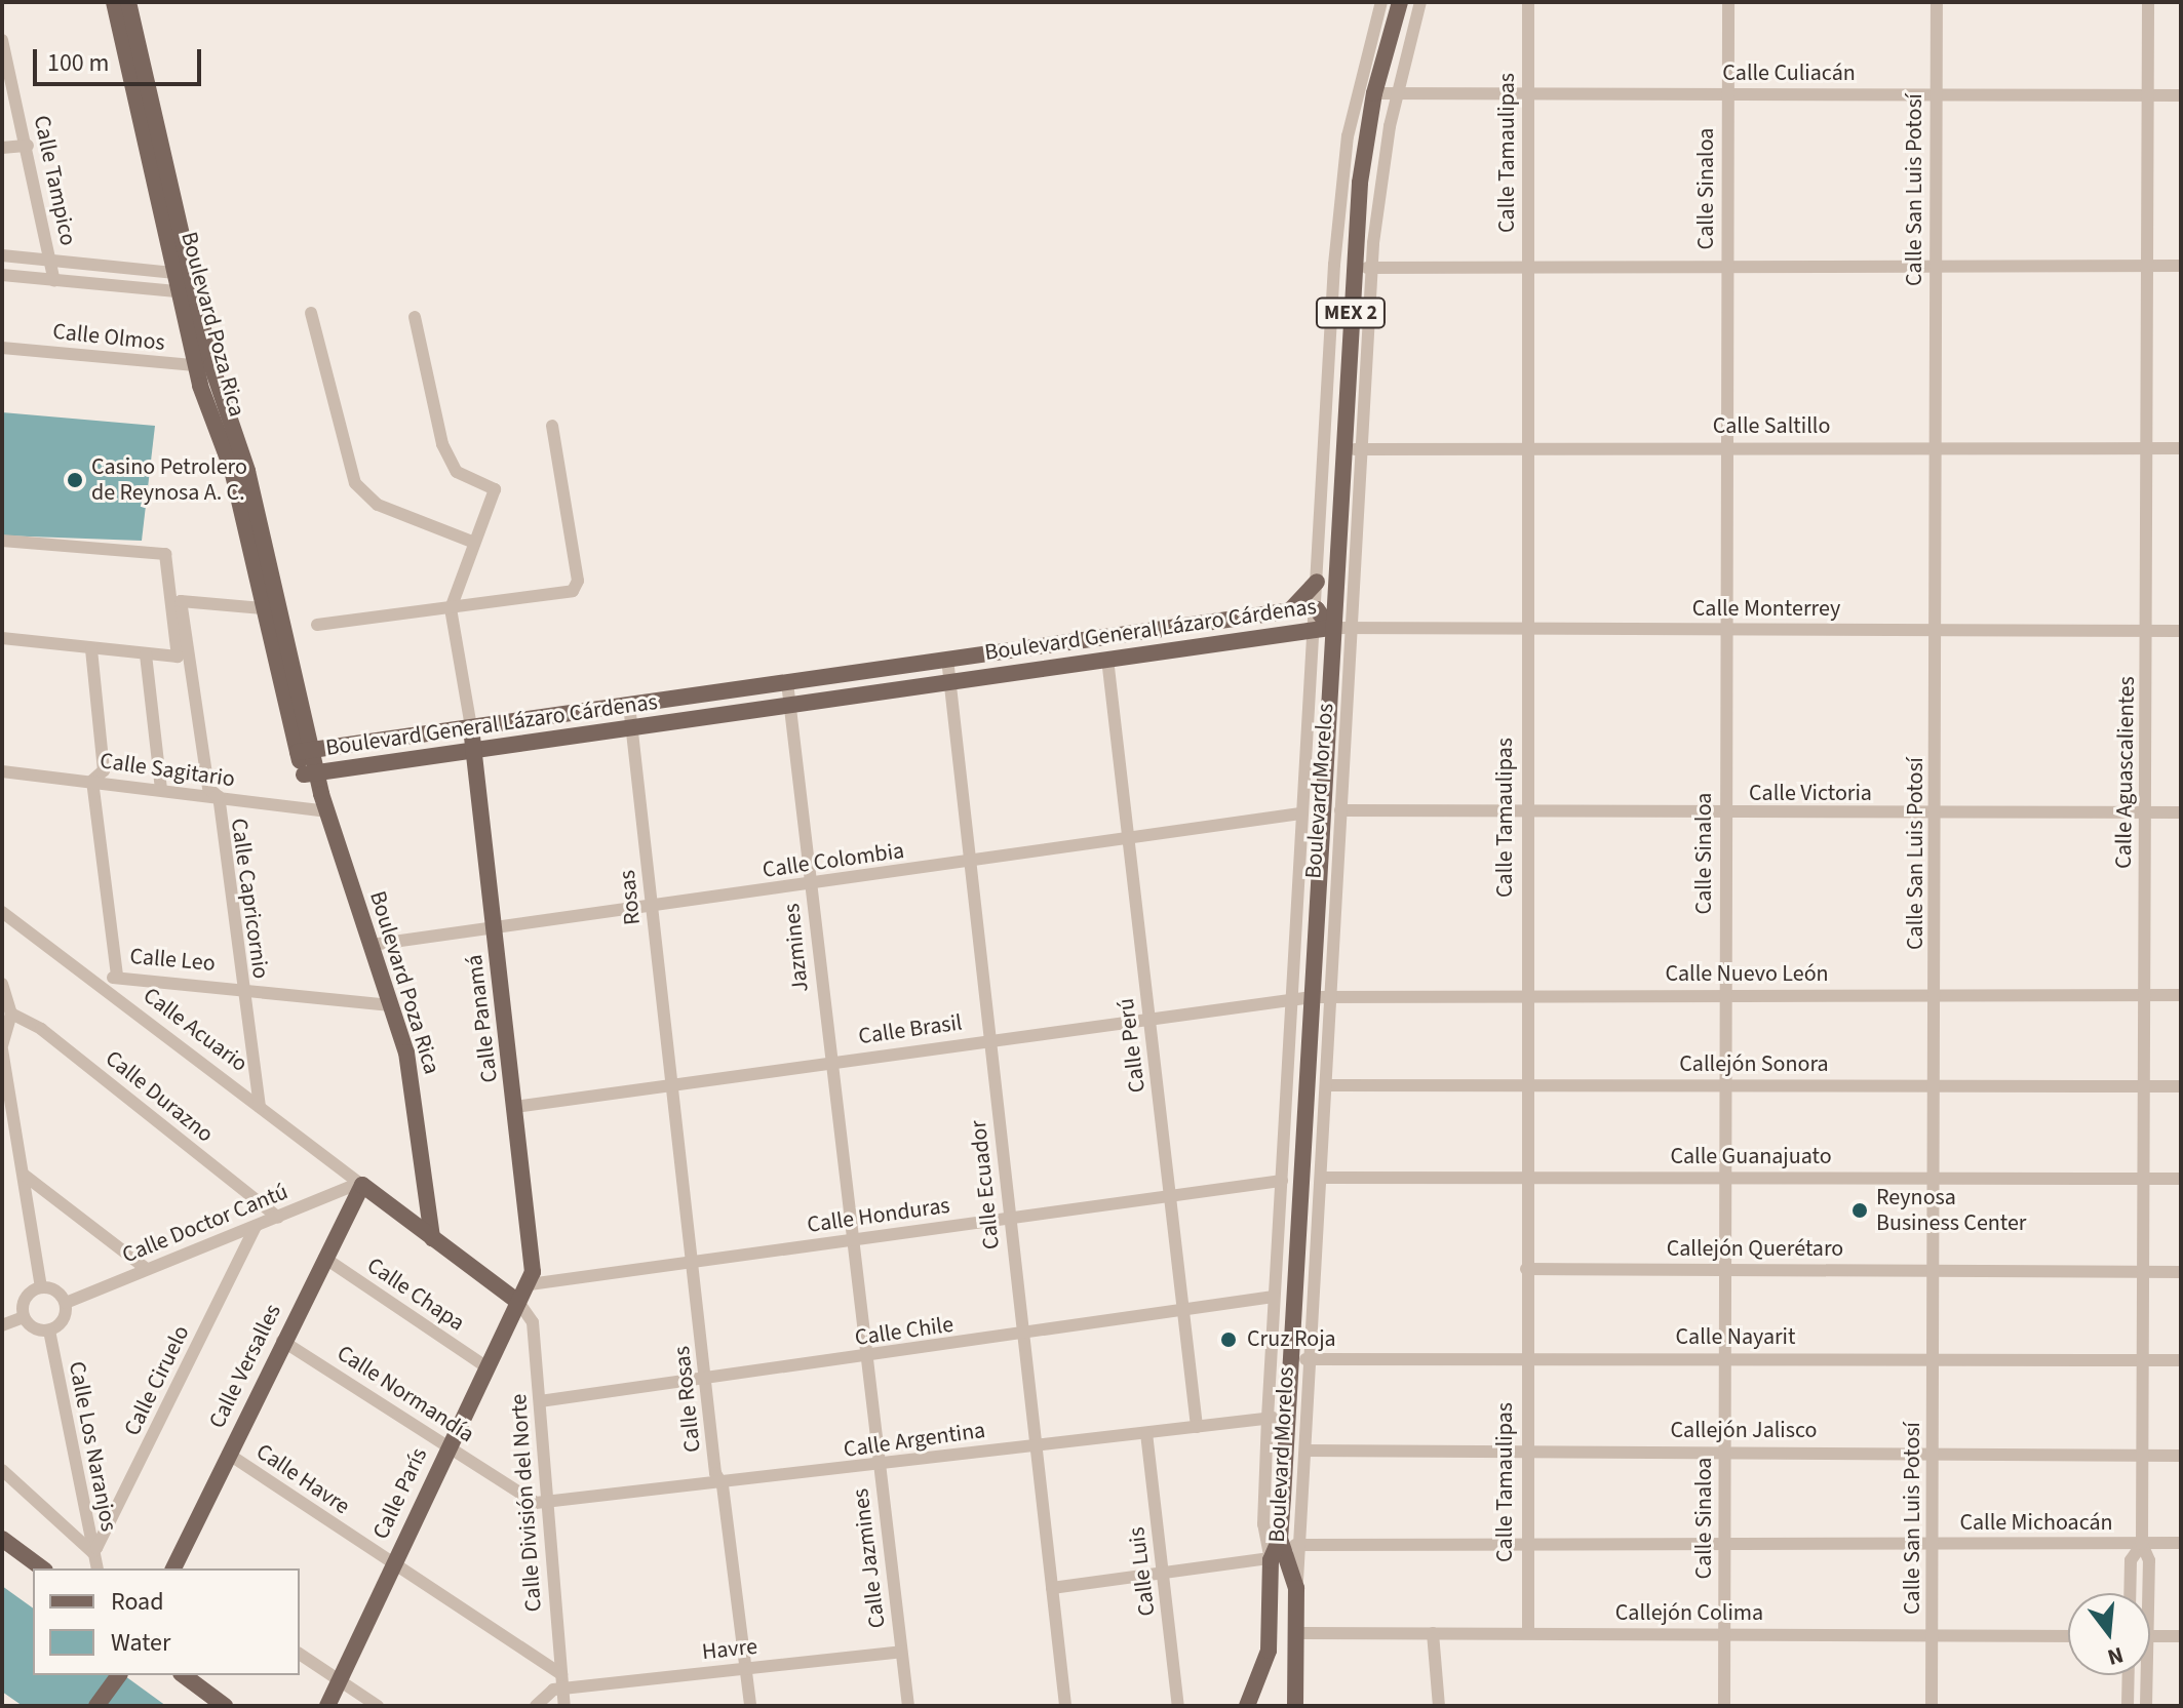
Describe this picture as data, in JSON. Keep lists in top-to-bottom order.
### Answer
{
  "streets": {
    "main road": [
      "MEX 2",
      "Boulevard Poza Rica",
      "Boulevard General Lázaro Cárdenas",
      "Boulevard Morelos",
      "Calle Panamá",
      "Calle Acuario",
      "Calle Versalles",
      "Calle París"
    ],
    "street": [
      "Calle Culiacán",
      "Calle Tamaulipas",
      "Calle Tampico",
      "Calle Sinaloa",
      "Calle San Luis Potosí",
      "Calle Olmos",
      "Calle Saltillo",
      "Calle Monterrey",
      "Calle Sagitario",
      "Calle Aguascalientes",
      "Calle Victoria",
      "Calle Colombia",
      "Rosas",
      "Calle Capricornio",
      "Jazmines",
      "Calle Leo",
      "Calle Nuevo León",
      "Calle Brasil",
      "Calle Perú",
      "Callejón Sonora",
      "Calle Durazno",
      "Calle Guanajuato",
      "Calle Ecuador",
      "Calle Honduras",
      "Calle Doctor Cantú",
      "Callejón Querétaro",
      "Calle Chapa",
      "Calle Chile",
      "Calle Nayarit",
      "Calle Ciruelo",
      "Calle Normandía",
      "Calle Rosas",
      "Callejón Jalisco",
      "Calle Argentina",
      "Calle Los Naranjos",
      "Calle Havre",
      "Calle División del Norte",
      "Calle Michoacán",
      "Calle Jazmines",
      "Calle Luis",
      "Callejón Colima",
      "Havre"
    ]
  },
  "crossings": [
    ["Calle Culiacán", "Calle Tamaulipas"],
    ["Calle Culiacán", "Calle Sinaloa"],
    ["Calle Culiacán", "Calle San Luis Potosí"],
    ["Calle Culiacán", "Calle Aguascalientes"],
    ["Calle Culiacán", "Boulevard Morelos"],
    ["Calle Tamaulipas", "Calle Saltillo"],
    ["Calle Tamaulipas", "Calle Monterrey"],
    ["Calle Tamaulipas", "Calle Victoria"],
    ["Calle Tamaulipas", "Calle Nuevo León"],
    ["Calle Tamaulipas", "Callejón Sonora"],
    ["Calle Tamaulipas", "Calle Guanajuato"],
    ["Calle Tamaulipas", "Callejón Querétaro"],
    ["Calle Tamaulipas", "Calle Nayarit"],
    ["Calle Tamaulipas", "Callejón Jalisco"],
    ["Calle Tamaulipas", "Calle Michoacán"],
    ["Calle Tamaulipas", "Callejón Colima"],
    ["Calle Sinaloa", "Calle Saltillo"],
    ["Calle Sinaloa", "Calle Monterrey"],
    ["Calle Sinaloa", "Calle Victoria"],
    ["Calle Sinaloa", "Calle Nuevo León"],
    ["Calle Sinaloa", "Callejón Sonora"],
    ["Calle Sinaloa", "Calle Guanajuato"],
    ["Calle Sinaloa", "Callejón Querétaro"],
    ["Calle Sinaloa", "Calle Nayarit"],
    ["Calle Sinaloa", "Callejón Jalisco"],
    ["Calle Sinaloa", "Calle Michoacán"],
    ["Calle Sinaloa", "Callejón Colima"],
    ["Calle San Luis Potosí", "Calle Saltillo"],
    ["Calle San Luis Potosí", "Calle Monterrey"],
    ["Calle San Luis Potosí", "Calle Victoria"],
    ["Calle San Luis Potosí", "Calle Nuevo León"],
    ["Calle San Luis Potosí", "Callejón Sonora"],
    ["Calle San Luis Potosí", "Calle Guanajuato"],
    ["Calle San Luis Potosí", "Callejón Querétaro"],
    ["Calle San Luis Potosí", "Calle Nayarit"],
    ["Calle San Luis Potosí", "Callejón Jalisco"],
    ["Calle San Luis Potosí", "Calle Michoacán"],
    ["Calle San Luis Potosí", "Callejón Colima"],
    ["Boulevard Poza Rica", "Calle Olmos"],
    ["Boulevard Poza Rica", "Boulevard General Lázaro Cárdenas"],
    ["Boulevard Poza Rica", "Calle Sagitario"],
    ["Boulevard Poza Rica", "Calle Colombia"],
    ["Boulevard Poza Rica", "Calle Capricornio"],
    ["Boulevard Poza Rica", "Calle Leo"],
    ["Boulevard Poza Rica", "Calle Acuario"],
    ["Calle Saltillo", "Calle Aguascalientes"],
    ["Calle Saltillo", "Boulevard Morelos"],
    ["Calle Monterrey", "Boulevard General Lázaro Cárdenas"],
    ["Calle Monterrey", "Calle Aguascalientes"],
    ["Calle Monterrey", "Boulevard Morelos"],
    ["Boulevard General Lázaro Cárdenas", "Boulevard Morelos"],
    ["Boulevard General Lázaro Cárdenas", "Rosas"],
    ["Boulevard General Lázaro Cárdenas", "Jazmines"],
    ["Boulevard General Lázaro Cárdenas", "Calle Panamá"],
    ["Boulevard General Lázaro Cárdenas", "Calle Perú"],
    ["Boulevard General Lázaro Cárdenas", "Calle Ecuador"],
    ["Calle Sagitario", "Calle Capricornio"],
    ["Calle Aguascalientes", "Calle Victoria"],
    ["Calle Aguascalientes", "Calle Nuevo León"],
    ["Calle Aguascalientes", "Callejón Sonora"],
    ["Calle Aguascalientes", "Calle Guanajuato"],
    ["Calle Aguascalientes", "Callejón Querétaro"],
    ["Calle Aguascalientes", "Calle Nayarit"],
    ["Calle Aguascalientes", "Callejón Jalisco"],
    ["Calle Aguascalientes", "Calle Michoacán"],
    ["Boulevard Morelos", "Calle Victoria"],
    ["Boulevard Morelos", "Calle Colombia"],
    ["Boulevard Morelos", "Calle Nuevo León"],
    ["Boulevard Morelos", "Calle Brasil"],
    ["Boulevard Morelos", "Callejón Sonora"],
    ["Boulevard Morelos", "Calle Guanajuato"],
    ["Boulevard Morelos", "Calle Honduras"],
    ["Boulevard Morelos", "Calle Chile"],
    ["Boulevard Morelos", "Calle Nayarit"],
    ["Boulevard Morelos", "Callejón Jalisco"],
    ["Boulevard Morelos", "Calle Argentina"],
    ["Boulevard Morelos", "Calle Michoacán"],
    ["Boulevard Morelos", "Callejón Colima"],
    ["Calle Colombia", "Rosas"],
    ["Calle Colombia", "Jazmines"],
    ["Calle Colombia", "Calle Panamá"],
    ["Calle Colombia", "Calle Perú"],
    ["Calle Colombia", "Calle Ecuador"],
    ["Rosas", "Calle Brasil"],
    ["Rosas", "Calle Rosas"],
    ["Calle Capricornio", "Calle Leo"],
    ["Calle Capricornio", "Calle Acuario"],
    ["Jazmines", "Calle Brasil"],
    ["Jazmines", "Calle Jazmines"],
    ["Calle Leo", "Calle Acuario"],
    ["Calle Nuevo León", "Calle Brasil"],
    ["Calle Panamá", "Calle Brasil"],
    ["Calle Panamá", "Calle Honduras"],
    ["Calle Acuario", "Calle Doctor Cantú"],
    ["Calle Acuario", "Calle Versalles"],
    ["Calle Acuario", "Calle París"],
    ["Calle Acuario", "Calle División del Norte"],
    ["Calle Brasil", "Calle Perú"],
    ["Calle Brasil", "Calle Ecuador"],
    ["Calle Brasil", "Calle Rosas"],
    ["Calle Brasil", "Calle Jazmines"],
    ["Calle Perú", "Calle Honduras"],
    ["Calle Perú", "Calle Chile"],
    ["Calle Perú", "Calle Argentina"],
    ["Calle Durazno", "Calle Doctor Cantú"],
    ["Calle Ecuador", "Calle Honduras"],
    ["Calle Ecuador", "Calle Chile"],
    ["Calle Ecuador", "Calle Argentina"],
    ["Calle Honduras", "Calle Rosas"],
    ["Calle Honduras", "Calle Jazmines"],
    ["Calle Doctor Cantú", "Calle Versalles"],
    ["Calle Doctor Cantú", "Calle Ciruelo"],
    ["Calle Doctor Cantú", "Calle Los Naranjos"],
    ["Calle Chapa", "Calle Versalles"],
    ["Calle Chapa", "Calle París"],
    ["Calle Chile", "Calle Rosas"],
    ["Calle Chile", "Calle División del Norte"],
    ["Calle Chile", "Calle Jazmines"],
    ["Calle Versalles", "Calle Normandía"],
    ["Calle Versalles", "Calle Havre"],
    ["Calle Ciruelo", "Calle Los Naranjos"],
    ["Calle Normandía", "Calle Argentina"],
    ["Calle Normandía", "Calle París"],
    ["Calle Normandía", "Calle División del Norte"],
    ["Calle Rosas", "Calle Argentina"],
    ["Calle Rosas", "Havre"],
    ["Calle Argentina", "Calle División del Norte"],
    ["Calle Argentina", "Calle Jazmines"],
    ["Calle Argentina", "Calle Luis"],
    ["Calle Havre", "Calle París"],
    ["Calle Havre", "Calle División del Norte"],
    ["Calle París", "Calle División del Norte"],
    ["Calle División del Norte", "Havre"],
    ["Calle Jazmines", "Havre"]
  ],
  "places": ["Casino Petrolero de Reynosa A. C.", "Reynosa Business Center", "Cruz Roja"],
  "legend": ["Road", "Water"],
  "scale_bar": "100 m",
  "north": "bottom"
}
